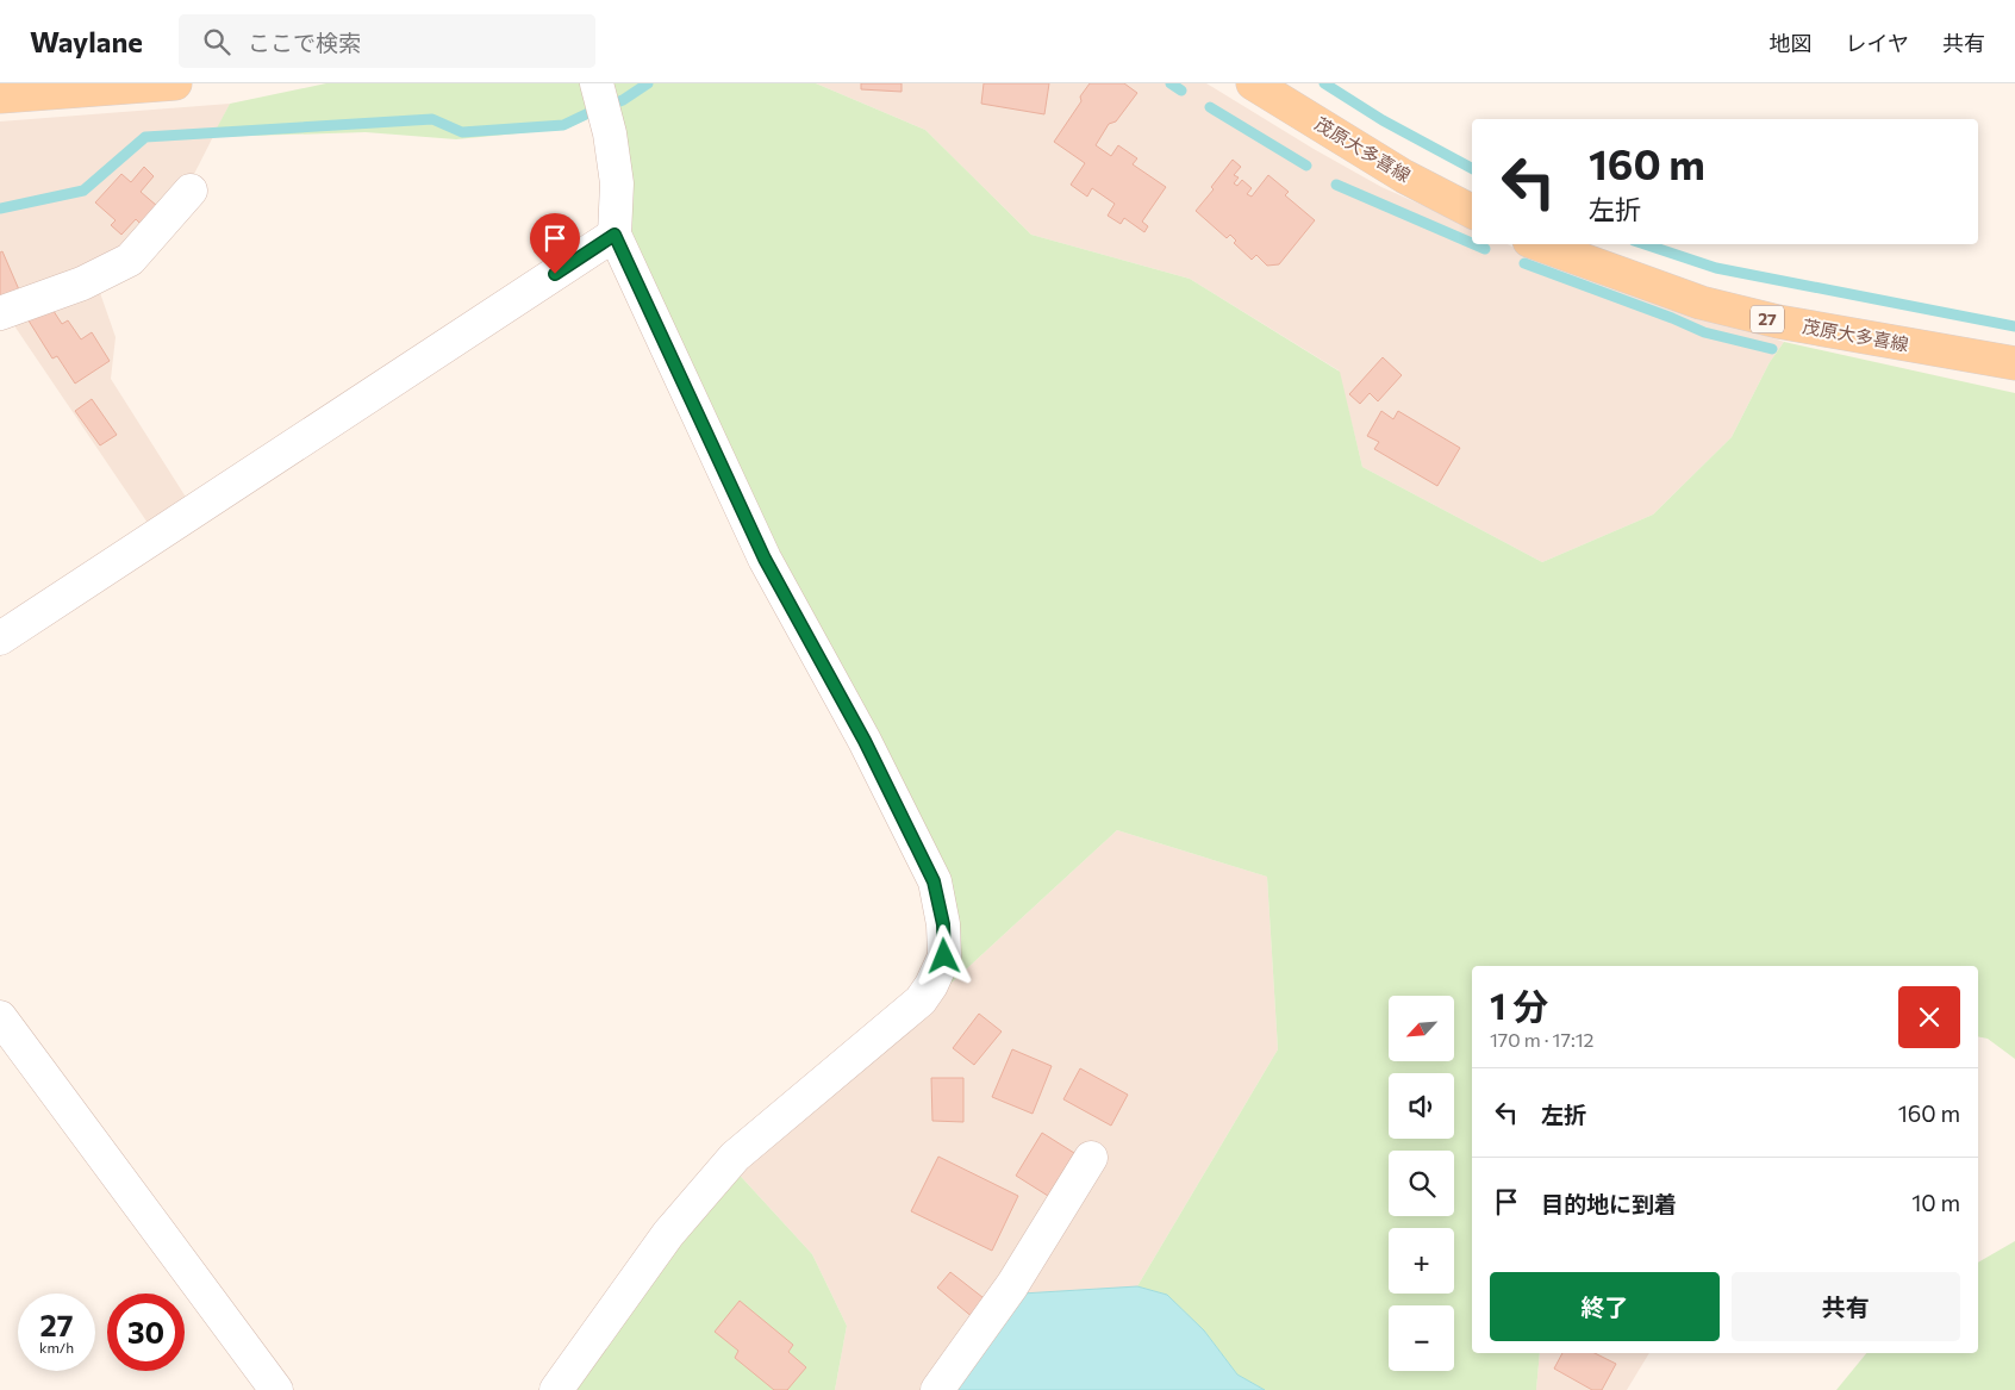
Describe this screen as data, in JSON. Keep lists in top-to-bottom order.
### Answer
{
  "streets": {
    "main road": ["茂原大多喜線", "27"]
  },
  "north": "bottom left",
  "page": {
    "header": "Waylane",
    "search": "ここで検索",
    "nav": ["地図", "レイヤ", "共有"],
    "turn": ["160 m", "左折"],
    "heading": ["1 分", "170 m · 17:12"],
    "map_buttons": ["+", "−"],
    "list": [
      {
        "name": "左折",
        "value": "160 m"
      },
      {
        "name": "目的地に到着",
        "value": "10 m"
      }
    ],
    "buttons": ["終了", "共有"],
    "speed": "27 km/h",
    "limit": "30"
  }
}
